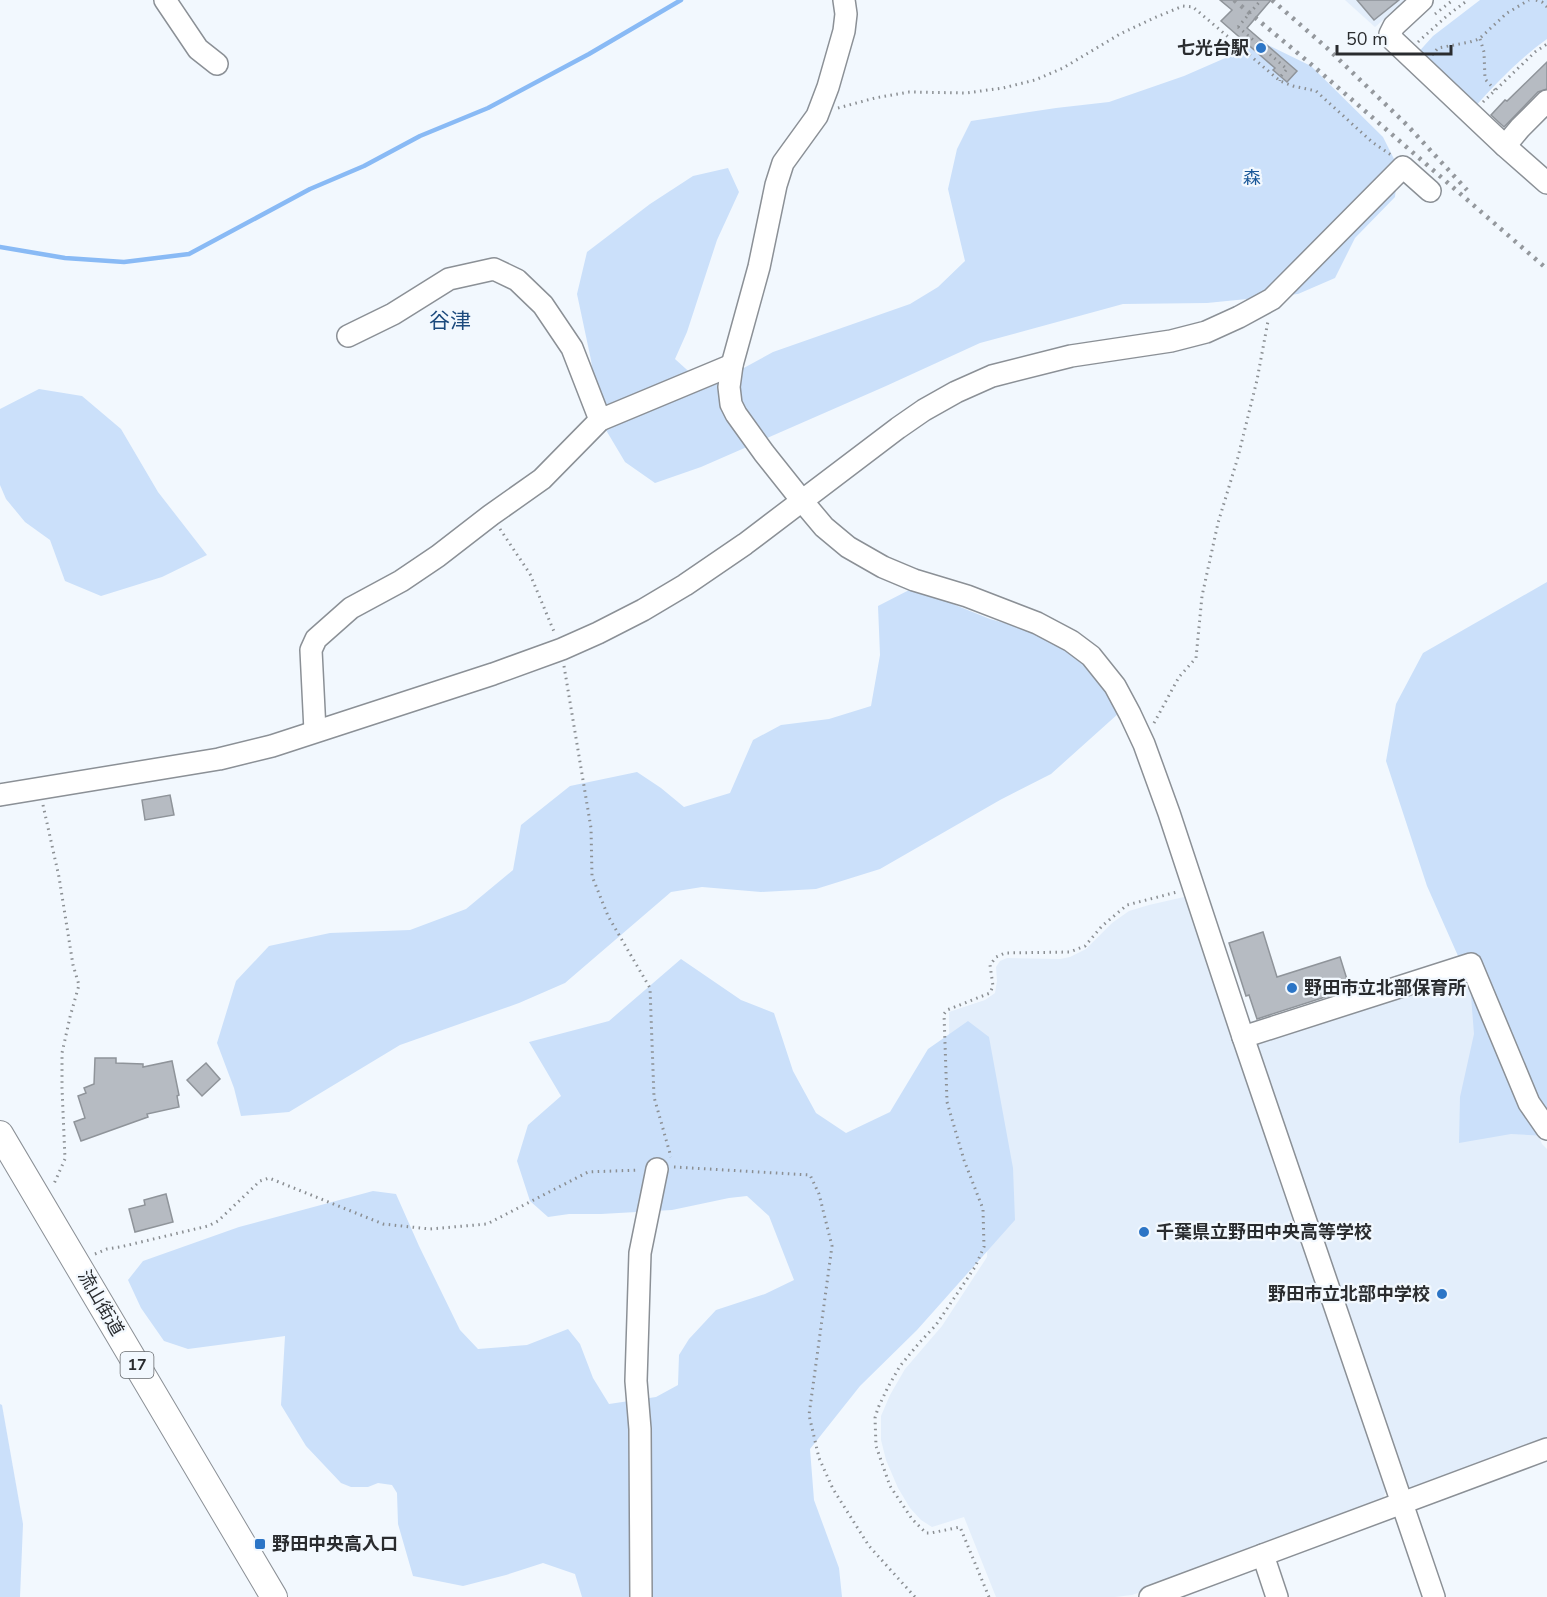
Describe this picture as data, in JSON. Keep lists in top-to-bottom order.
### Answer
{
  "streets": {
    "main road": ["流山街道", "17"]
  },
  "districts": ["谷津"],
  "parks": ["森"],
  "places": {
    "other": [
      "七光台駅",
      "野田市立北部保育所",
      "千葉県立野田中央高等学校",
      "野田市立北部中学校"
    ],
    "transit": ["野田中央高入口"]
  },
  "scale_bar": "50 m"
}
